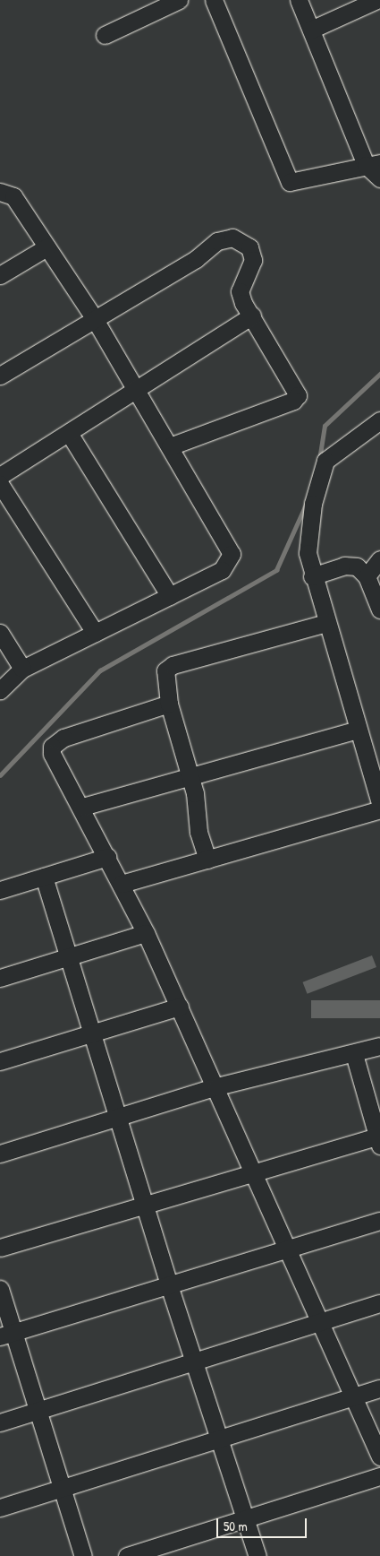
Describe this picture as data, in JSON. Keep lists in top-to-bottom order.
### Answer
{
  "scale_bar": "50 m"
}
